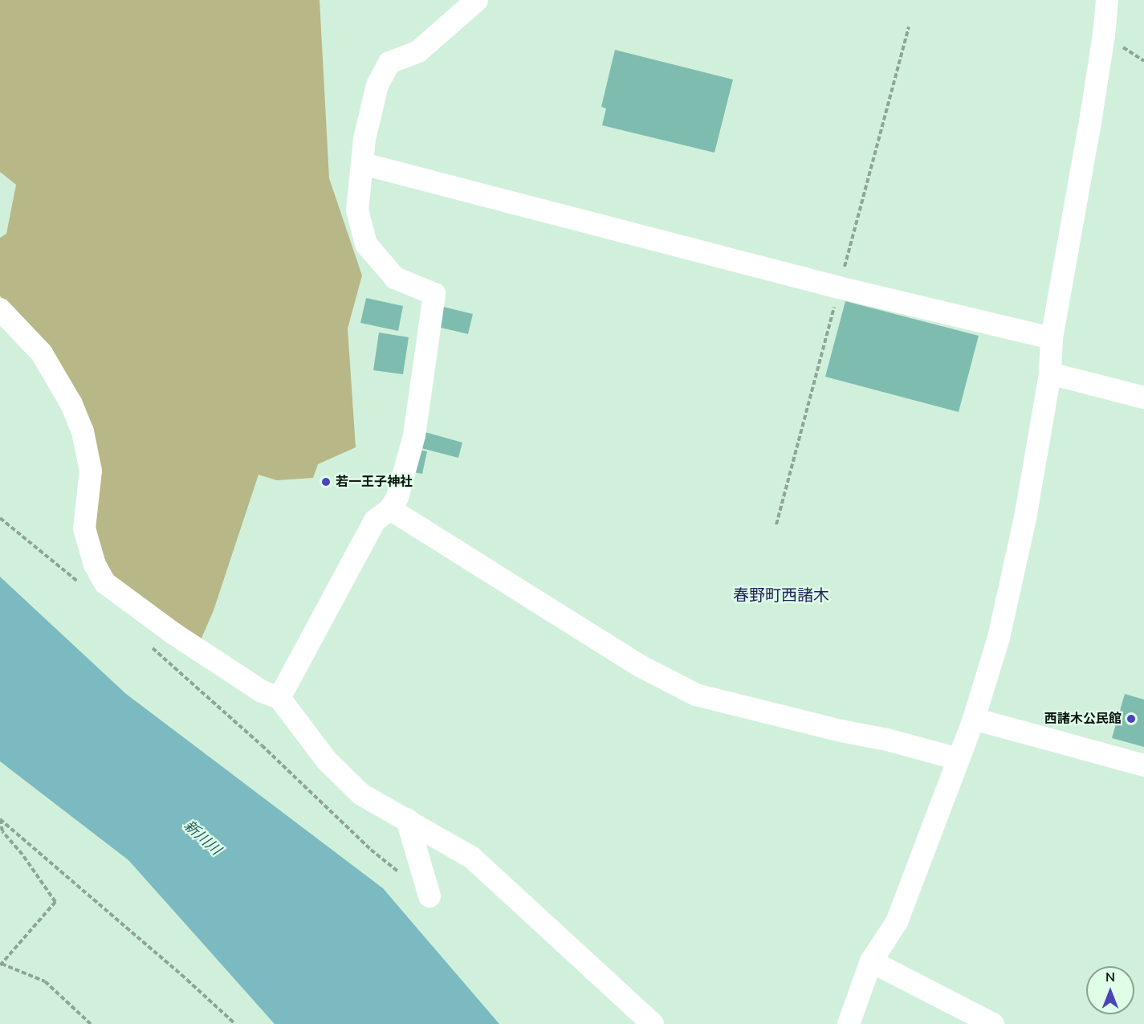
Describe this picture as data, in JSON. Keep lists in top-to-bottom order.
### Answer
{
  "districts": ["春野町西諸木"],
  "water": ["新川川"],
  "places": ["若一王子神社", "西諸木公民館"],
  "north": "top"
}
